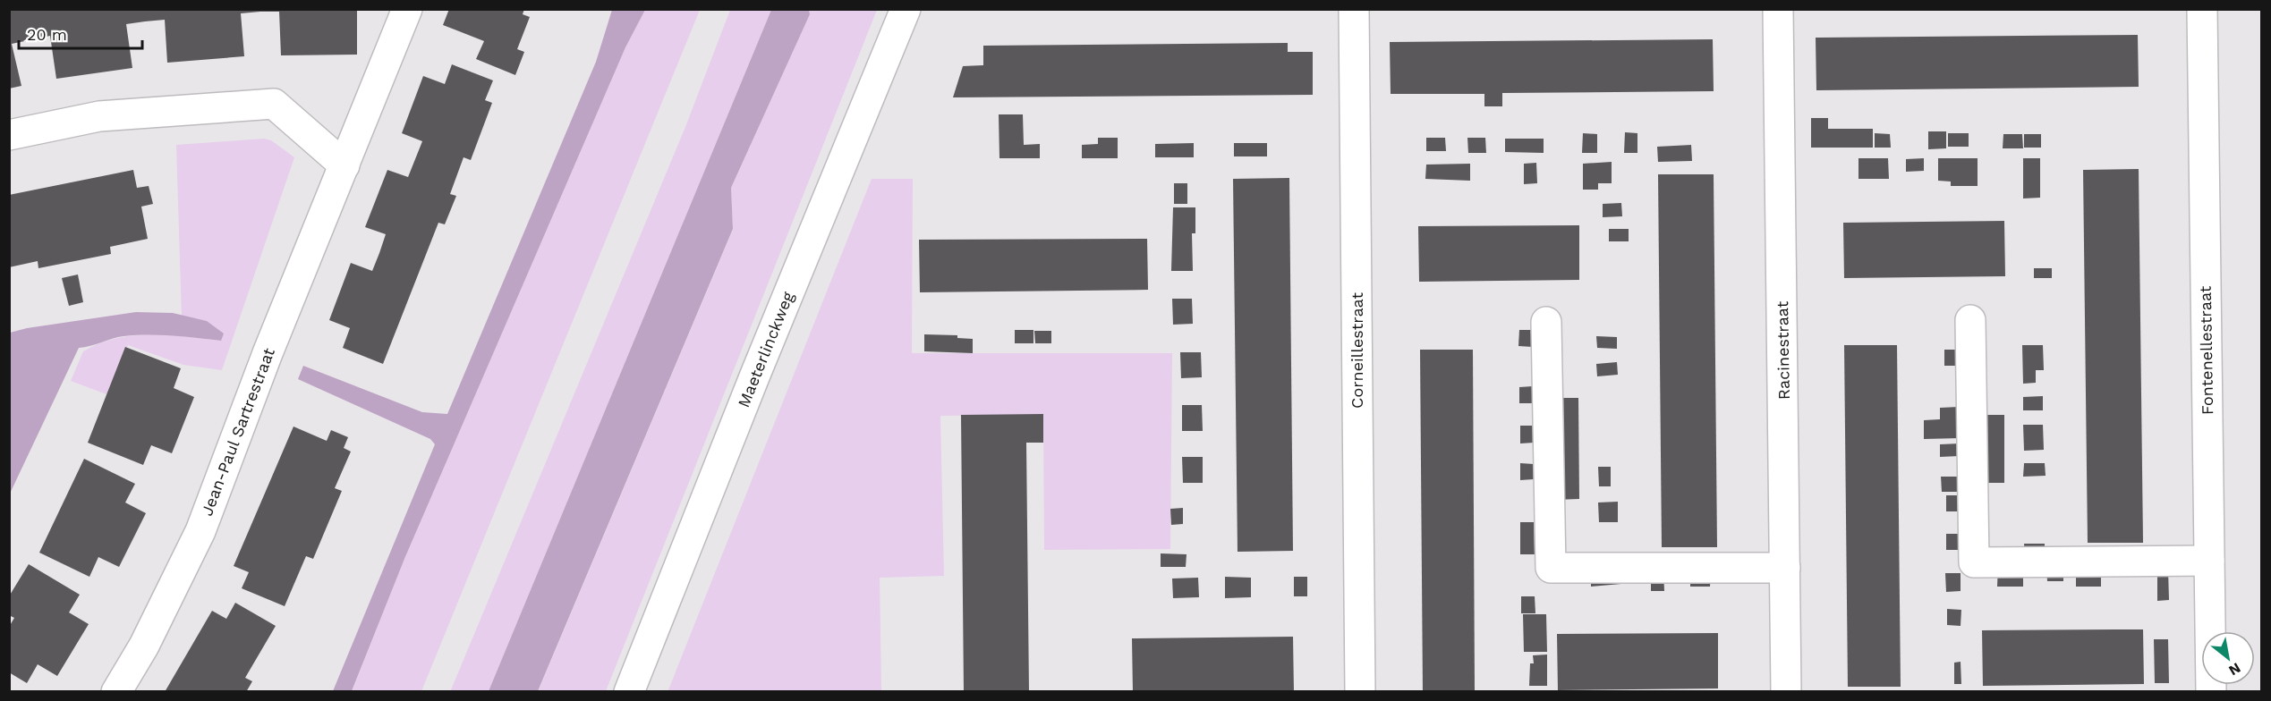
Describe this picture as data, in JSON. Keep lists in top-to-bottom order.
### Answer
{
  "streets": {
    "street": [
      "Maeterlinckweg",
      "Corneillestraat",
      "Racinestraat",
      "Fontenellestraat",
      "Jean-Paul Sartrestraat"
    ]
  },
  "scale_bar": "20 m",
  "north": "bottom right"
}
